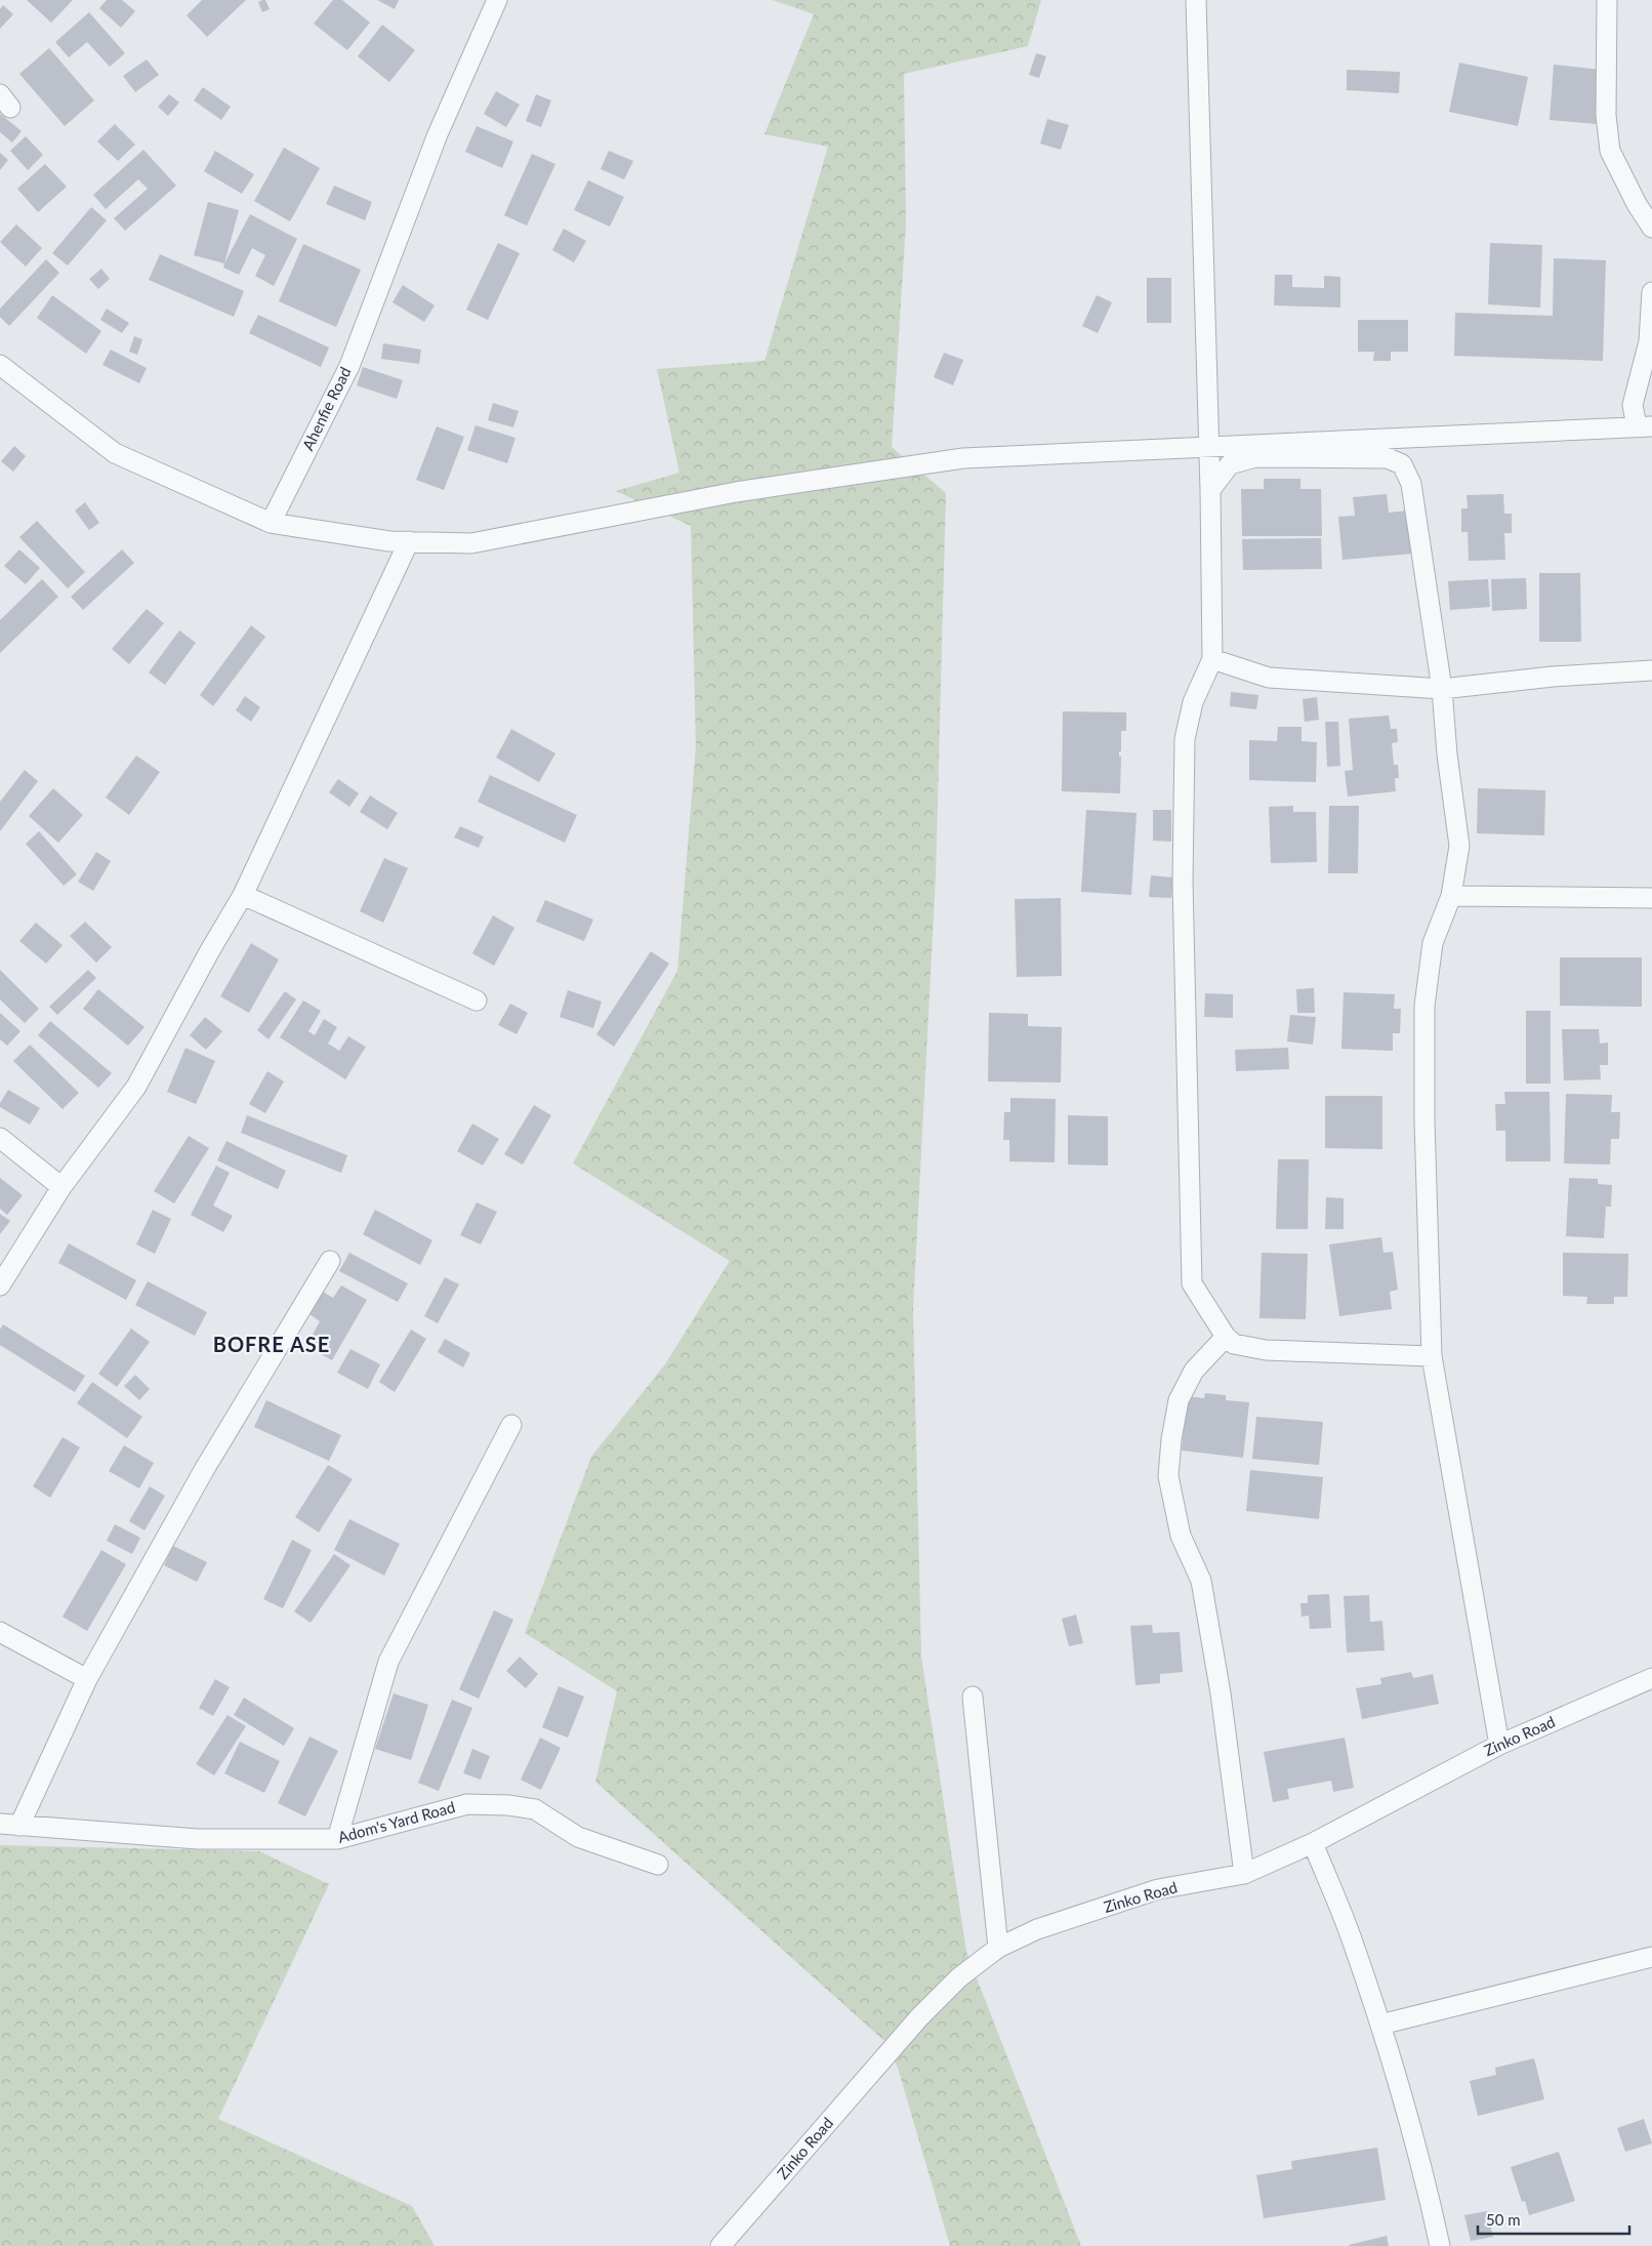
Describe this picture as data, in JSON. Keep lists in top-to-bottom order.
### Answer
{
  "streets": {
    "street": ["Ahenfie Road", "Zinko Road", "Adom's Yard Road"]
  },
  "districts": ["BOFRE ASE"],
  "scale_bar": "50 m"
}
